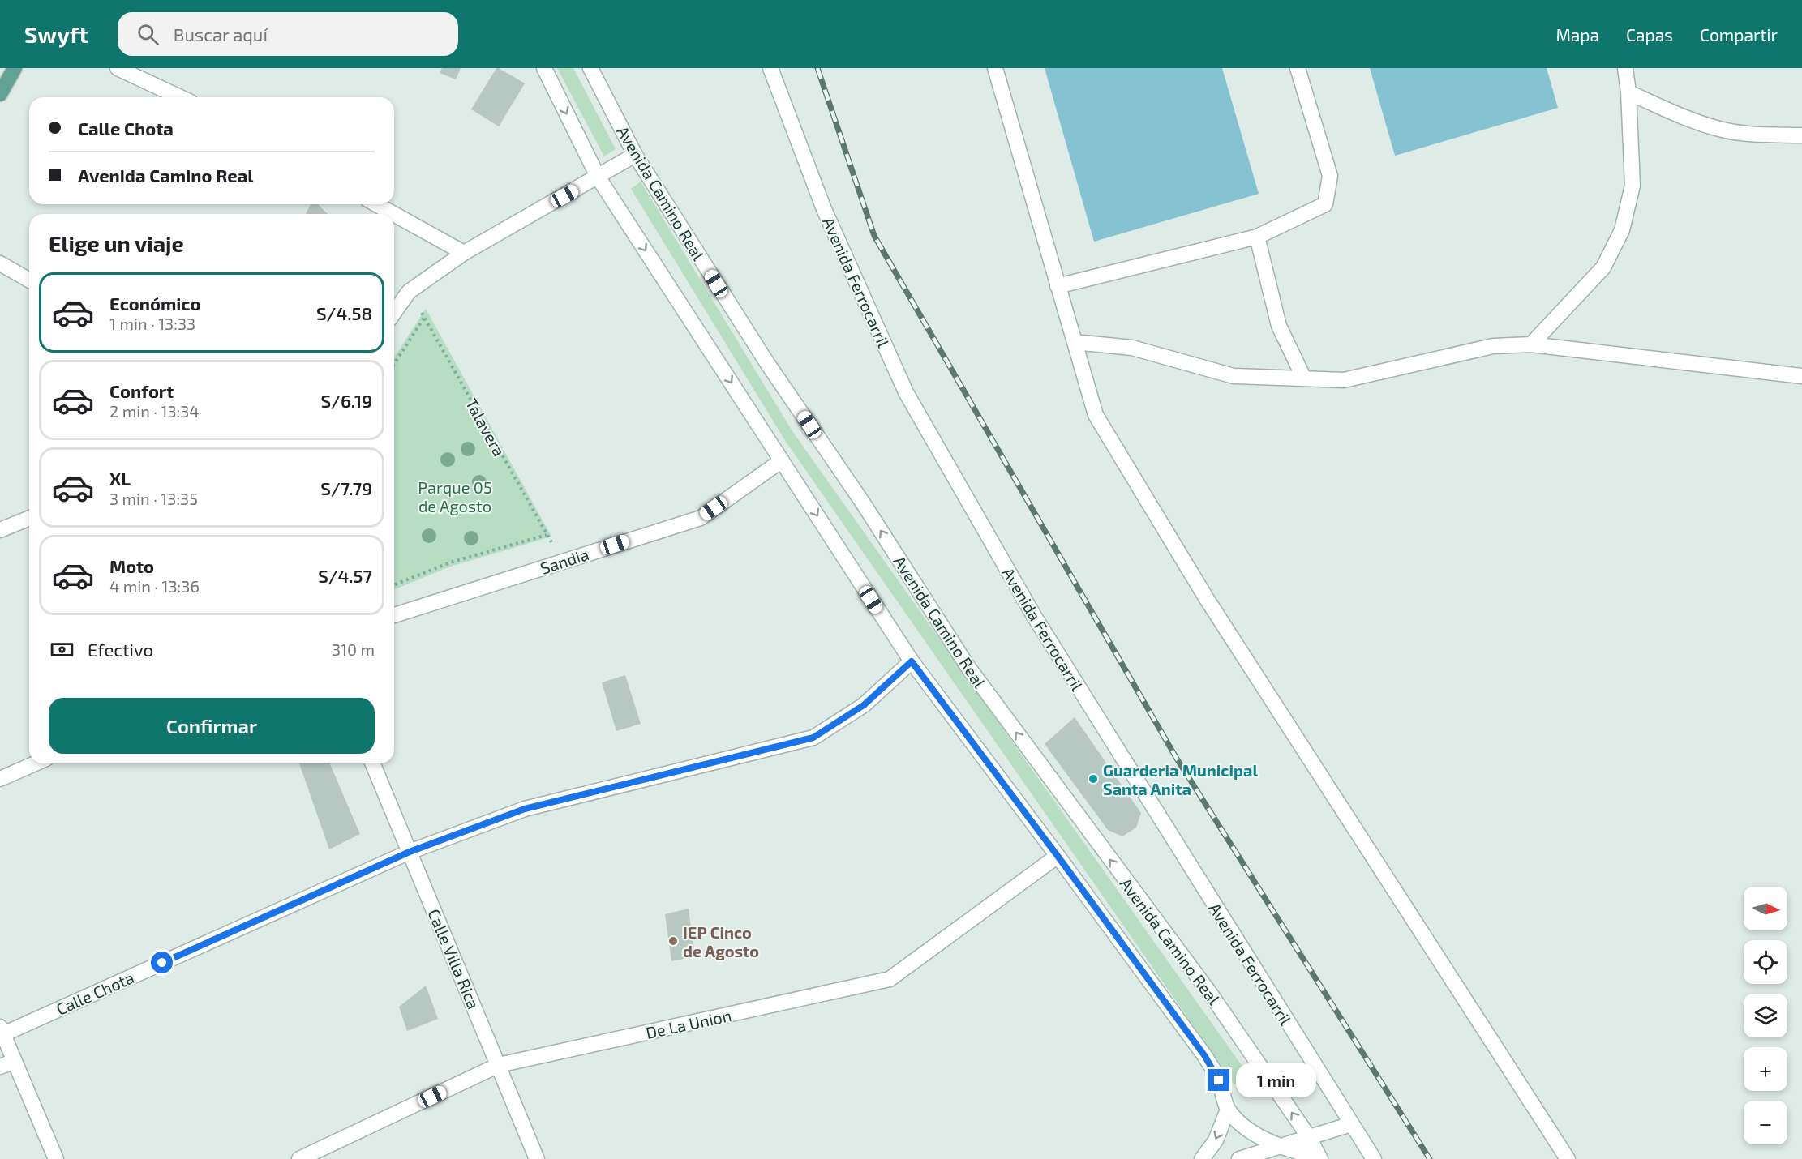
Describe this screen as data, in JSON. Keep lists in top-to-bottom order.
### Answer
{
  "streets": {
    "street": [
      "Avenida Camino Real",
      "Avenida Ferrocarril",
      "Sandia",
      "Calle Villa Rica",
      "Calle Chota",
      "De La Union"
    ],
    "path": ["Talavera"]
  },
  "crossings": [
    ["Avenida Camino Real", "Sandia"],
    ["Avenida Camino Real", "Calle Chota"],
    ["Avenida Camino Real", "De La Union"],
    ["Talavera", "Sandia"],
    ["Calle Villa Rica", "Calle Chota"],
    ["Calle Villa Rica", "De La Union"]
  ],
  "parks": ["Parque 05 de Agosto"],
  "places": ["Guarderia Municipal Santa Anita", "IEP Cinco de Agosto"],
  "north": "right",
  "page": {
    "header": "Swyft",
    "search": "Buscar aquí",
    "nav": ["Mapa", "Capas", "Compartir"],
    "banner": ["Calle Chota", "Avenida Camino Real"],
    "heading": "Elige un viaje",
    "list": [
      {
        "name": "Económico",
        "note": "1 min · 13:33",
        "value": "S/4.58"
      },
      {
        "name": "Confort",
        "note": "2 min · 13:34",
        "value": "S/6.19"
      },
      {
        "name": "XL",
        "note": "3 min · 13:35",
        "value": "S/7.79"
      },
      {
        "name": "Moto",
        "note": "4 min · 13:36",
        "value": "S/4.57"
      }
    ],
    "pay": ["Efectivo", "310 m"],
    "buttons": "Confirmar",
    "map_buttons": ["+", "−"],
    "bubble": "1 min"
  }
}
